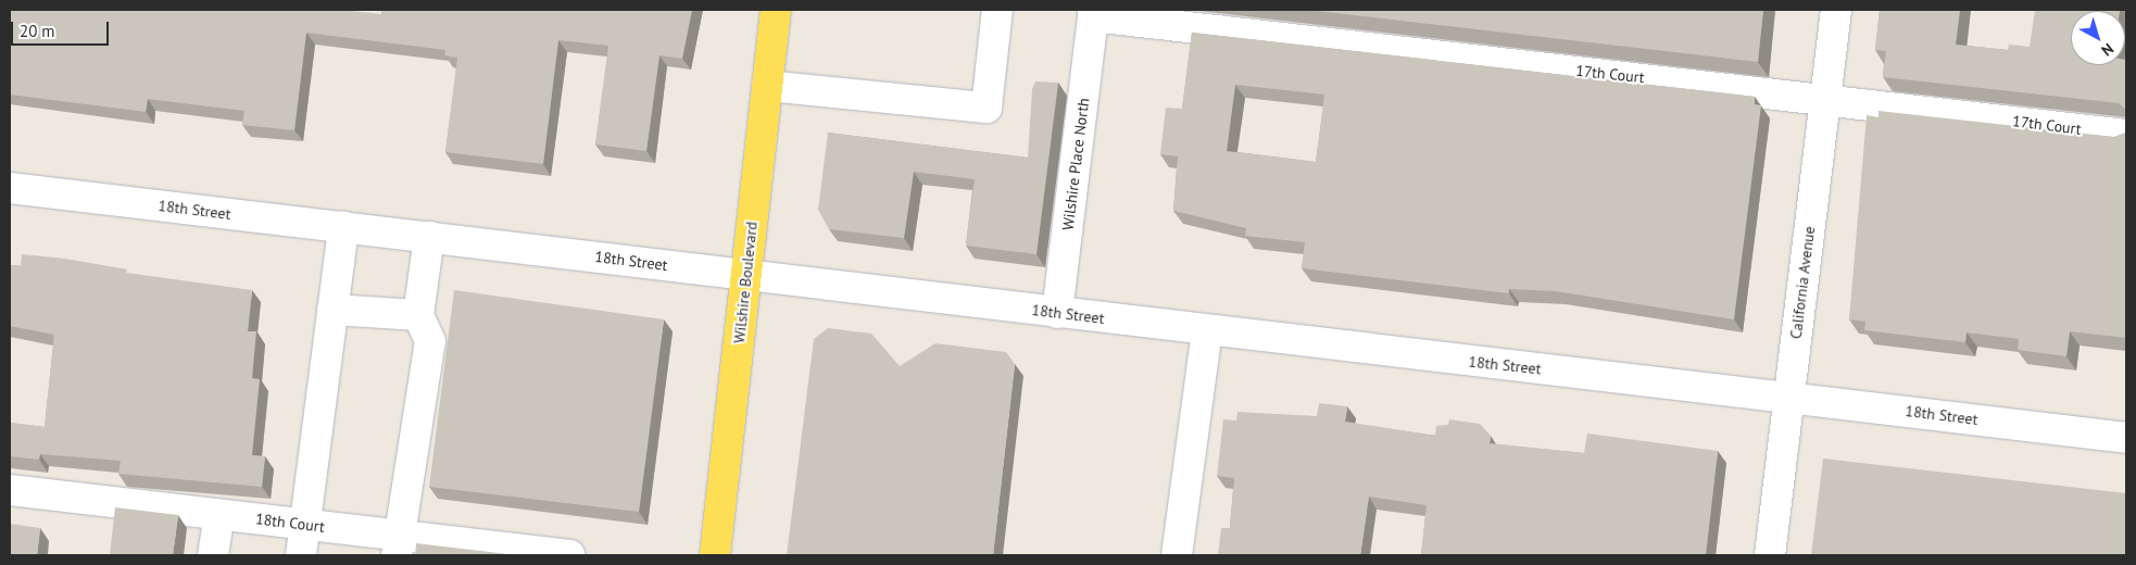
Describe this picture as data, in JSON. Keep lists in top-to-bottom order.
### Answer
{
  "streets": {
    "main road": ["Wilshire Boulevard"],
    "street": [
      "17th Court",
      "Wilshire Place North",
      "18th Street",
      "California Avenue",
      "18th Court"
    ]
  },
  "crossings": [
    ["17th Court", "Wilshire Place North"],
    ["17th Court", "California Avenue"],
    ["Wilshire Place North", "18th Street"],
    ["18th Street", "Wilshire Boulevard"],
    ["18th Street", "California Avenue"]
  ],
  "scale_bar": "20 m",
  "north": "bottom right"
}
